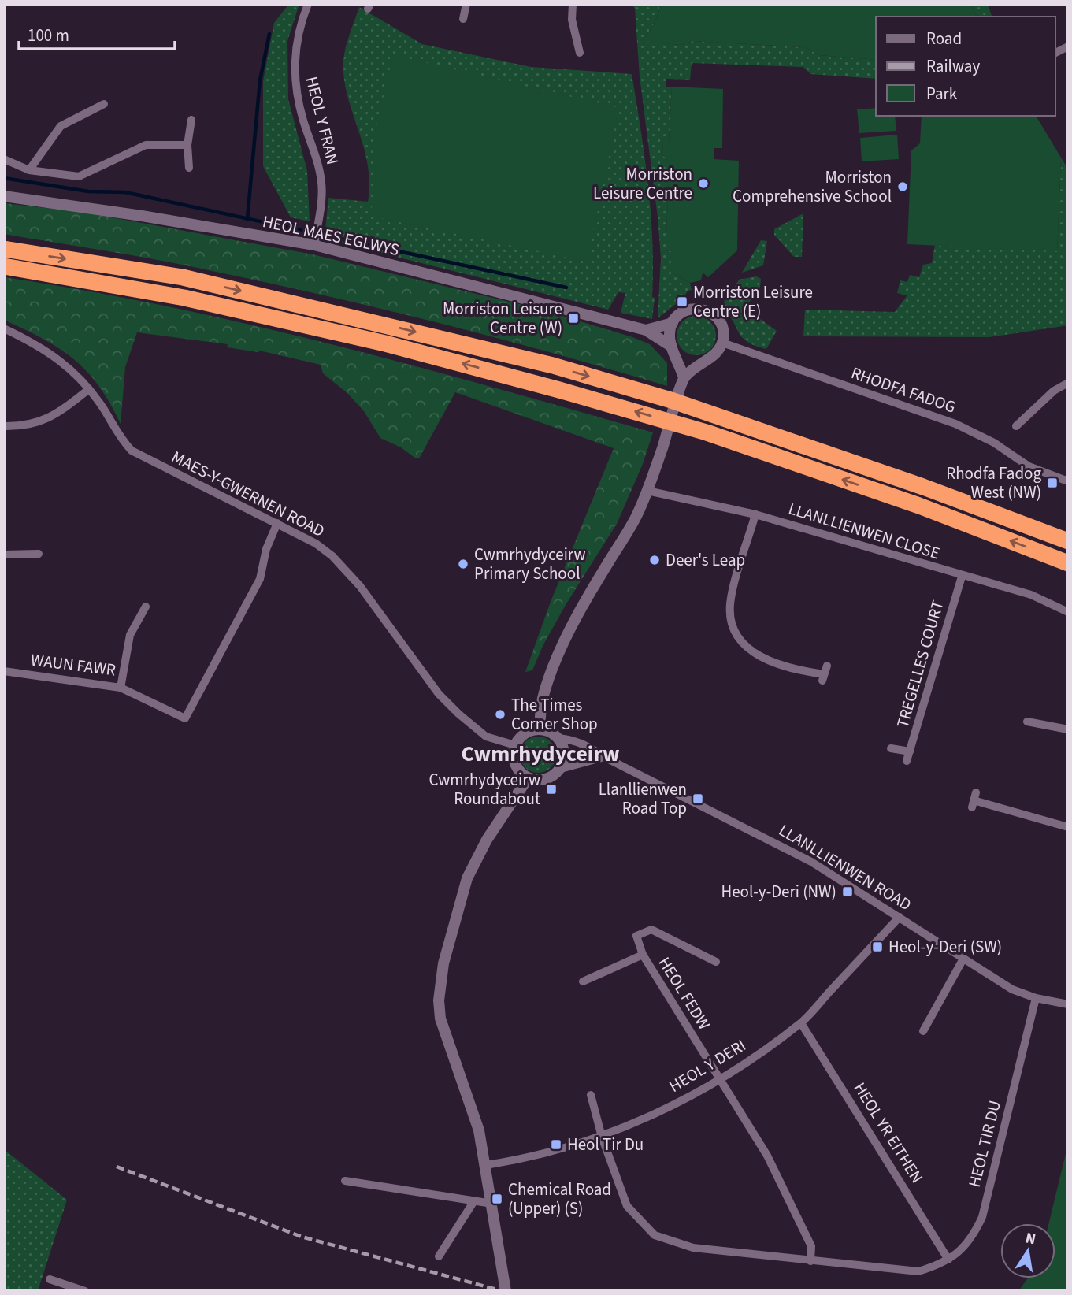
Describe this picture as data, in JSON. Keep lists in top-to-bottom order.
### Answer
{
  "streets": {
    "street": [
      "HEOL Y FRAN",
      "HEOL MAES EGLWYS",
      "RHODFA FADOG",
      "MAES-Y-GWERNEN ROAD",
      "LLANLLIENWEN CLOSE",
      "TREGELLES COURT",
      "WAUN FAWR",
      "LLANLLIENWEN ROAD",
      "HEOL FEDW",
      "HEOL Y DERI",
      "HEOL YR EITHEN",
      "HEOL TIR DU"
    ]
  },
  "crossings": [
    ["HEOL Y FRAN", "HEOL MAES EGLWYS"],
    ["HEOL MAES EGLWYS", "RHODFA FADOG"],
    ["MAES-Y-GWERNEN ROAD", "LLANLLIENWEN ROAD"],
    ["LLANLLIENWEN CLOSE", "TREGELLES COURT"],
    ["LLANLLIENWEN ROAD", "HEOL Y DERI"],
    ["LLANLLIENWEN ROAD", "HEOL TIR DU"],
    ["HEOL FEDW", "HEOL Y DERI"],
    ["HEOL FEDW", "HEOL TIR DU"],
    ["HEOL Y DERI", "HEOL YR EITHEN"],
    ["HEOL Y DERI", "HEOL TIR DU"],
    ["HEOL YR EITHEN", "HEOL TIR DU"]
  ],
  "districts": ["Cwmrhydyceirw"],
  "places": {
    "other": [
      "Morriston Leisure Centre",
      "Morriston Comprehensive School",
      "Deer's Leap",
      "Cwmrhydyceirw Primary School",
      "The Times Corner Shop"
    ],
    "transit": [
      "Morriston Leisure Centre (E)",
      "Morriston Leisure Centre (W)",
      "Rhodfa Fadog West (NW)",
      "Cwmrhydyceirw Roundabout",
      "Llanllienwen Road Top",
      "Heol-y-Deri (NW)",
      "Heol-y-Deri (SW)",
      "Heol Tir Du",
      "Chemical Road (Upper) (S)"
    ]
  },
  "legend": ["Road", "Railway", "Park"],
  "scale_bar": "100 m",
  "north": "top"
}
